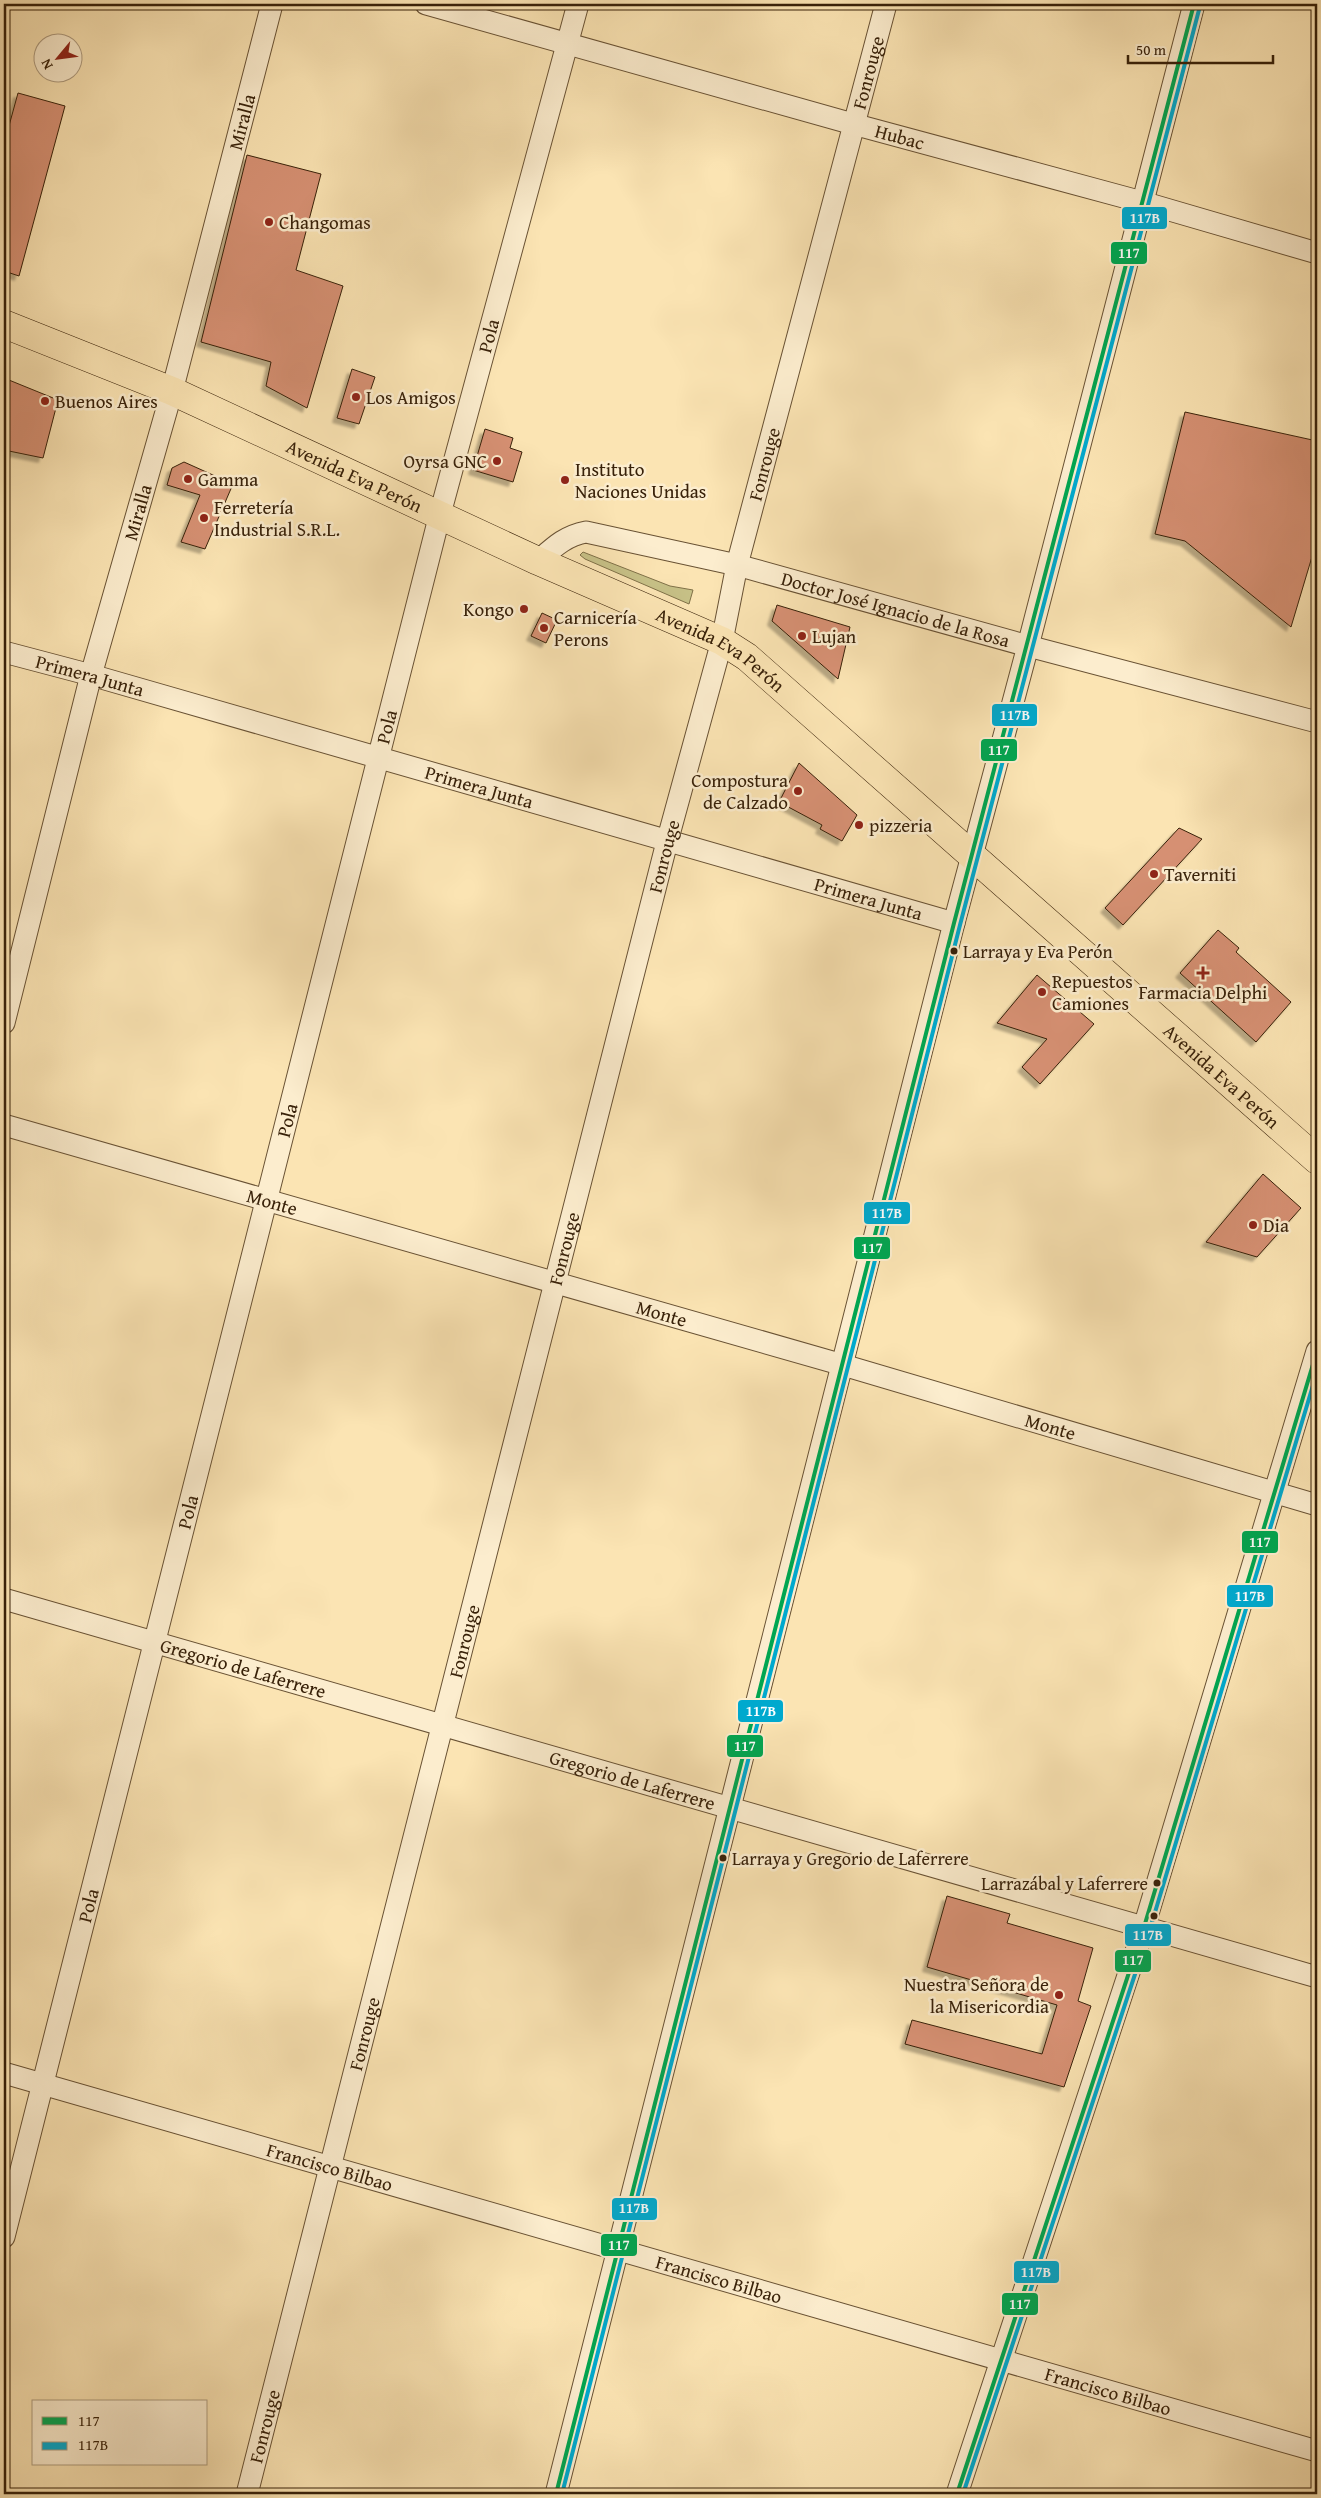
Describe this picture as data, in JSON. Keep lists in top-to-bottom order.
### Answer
{
  "streets": {
    "main road": ["Avenida Eva Perón"],
    "street": [
      "Fonrouge",
      "Miralla",
      "Hubac",
      "Pola",
      "Doctor José Ignacio de la Rosa",
      "Primera Junta",
      "Monte",
      "Gregorio de Laferrere",
      "Francisco Bilbao"
    ]
  },
  "crossings": [
    ["Fonrouge", "Hubac"],
    ["Fonrouge", "Avenida Eva Perón"],
    ["Fonrouge", "Doctor José Ignacio de la Rosa"],
    ["Fonrouge", "Primera Junta"],
    ["Fonrouge", "Monte"],
    ["Fonrouge", "Gregorio de Laferrere"],
    ["Fonrouge", "Francisco Bilbao"],
    ["Miralla", "Avenida Eva Perón"],
    ["Miralla", "Primera Junta"],
    ["Hubac", "Pola"],
    ["Pola", "Avenida Eva Perón"],
    ["Pola", "Primera Junta"],
    ["Pola", "Monte"],
    ["Pola", "Gregorio de Laferrere"],
    ["Pola", "Francisco Bilbao"],
    ["Avenida Eva Perón", "Doctor José Ignacio de la Rosa"]
  ],
  "places": {
    "other": [
      "Changomas",
      "Los Amigos",
      "Buenos Aires",
      "Oyrsa GNC",
      "Gamma",
      "Instituto Naciones Unidas",
      "Ferretería Industrial S.R.L.",
      "Kongo",
      "Carnicería Perons",
      "Lujan",
      "Compostura de Calzado",
      "pizzeria",
      "Taverniti",
      "Larraya y Eva Perón",
      "Repuestos Camiones",
      "Dia",
      "Larraya y Gregorio de Laferrere",
      "Larrazábal y Laferrere",
      "Nuestra Señora de la Misericordia"
    ],
    "health": ["Farmacia Delphi"]
  },
  "lines": ["transit line 117", "transit line 117B"],
  "legend": ["117", "117B"],
  "scale_bar": "50 m",
  "north": "bottom left"
}
